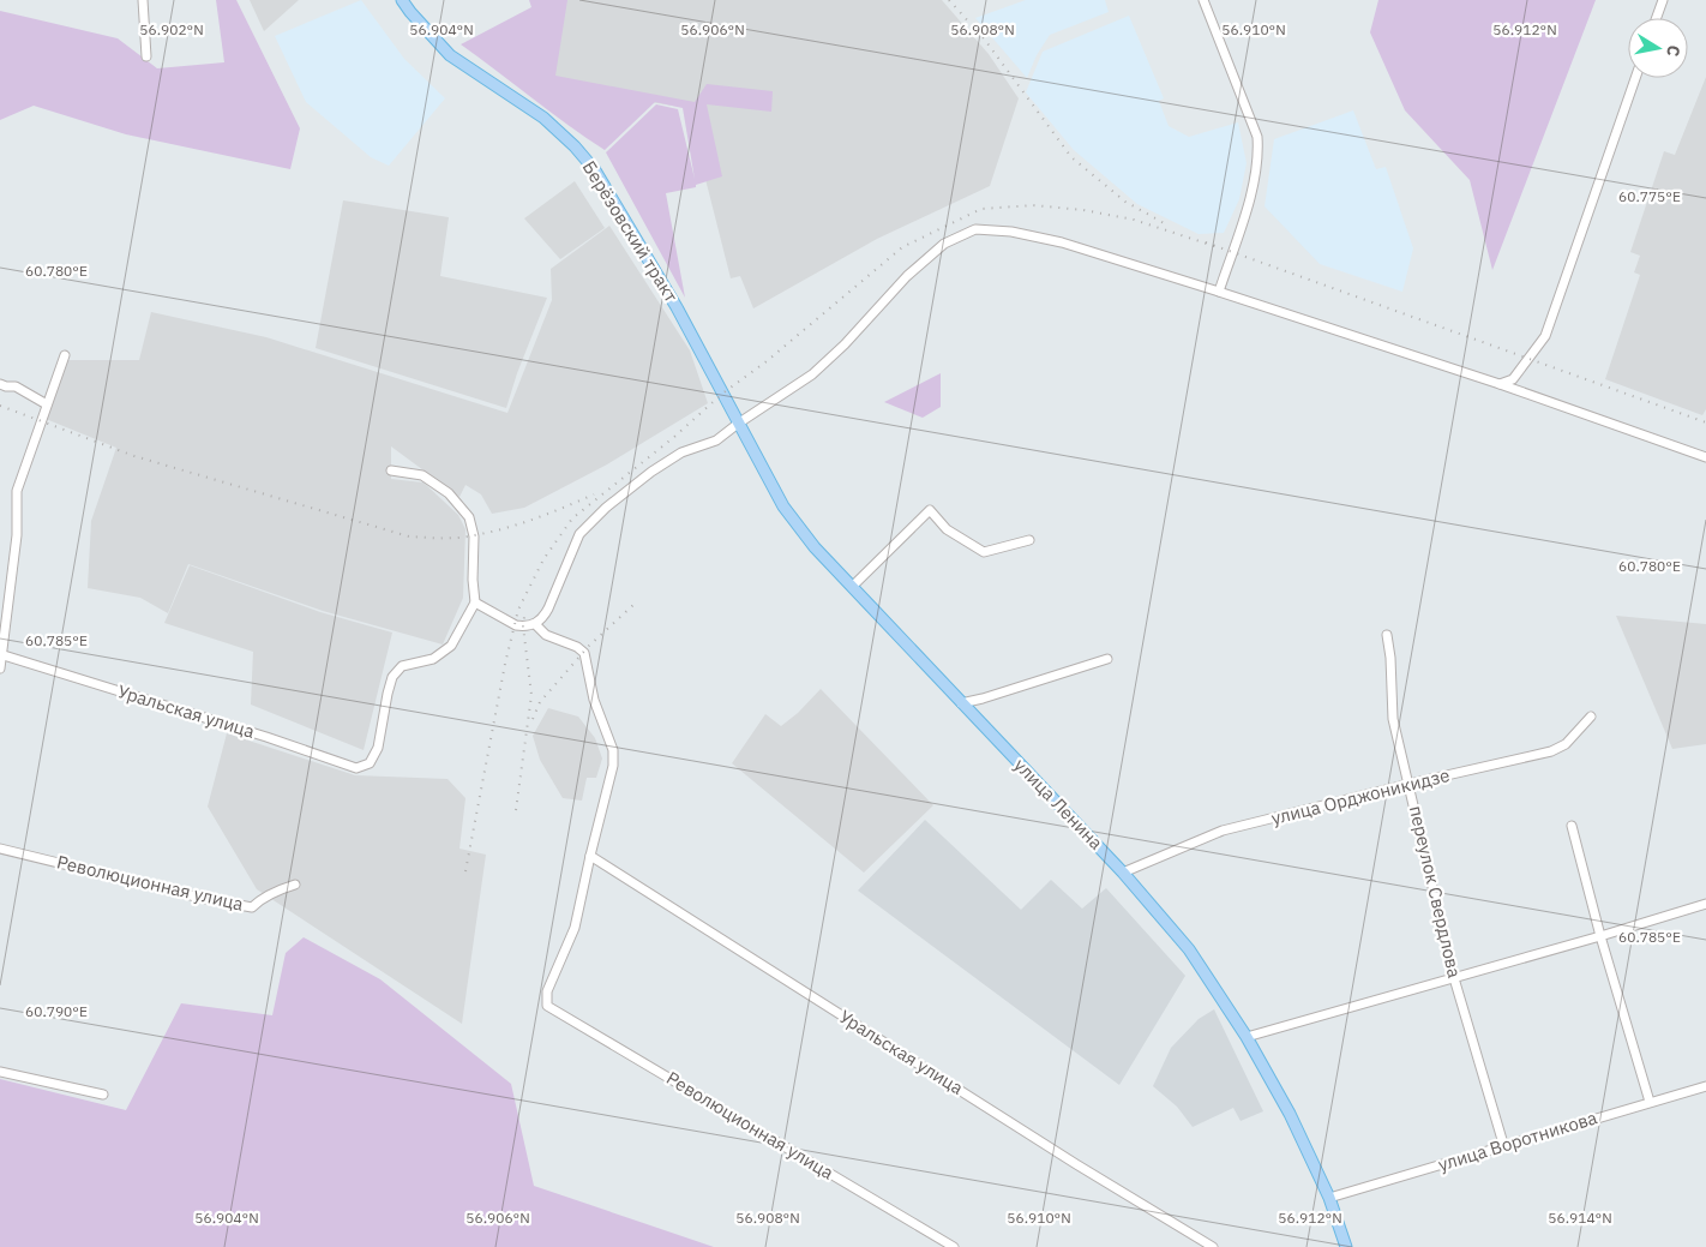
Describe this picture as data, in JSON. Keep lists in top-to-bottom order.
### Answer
{
  "streets": {
    "main road": ["Берёзовский тракт", "улица Ленина"],
    "street": [
      "Уральская улица",
      "улица Орджоникидзе",
      "Революционная улица",
      "переулок Свердлова",
      "улица Воротникова"
    ]
  },
  "crossings": [
    ["Берёзовский тракт", "улица Ленина"],
    ["Уральская улица", "Революционная улица"],
    ["улица Орджоникидзе", "улица Ленина"],
    ["улица Орджоникидзе", "переулок Свердлова"],
    ["улица Ленина", "улица Воротникова"],
    ["переулок Свердлова", "улица Воротникова"]
  ],
  "north": "right",
  "coordinates": [
    "56.902°N",
    "56.904°N",
    "56.906°N",
    "56.908°N",
    "56.910°N",
    "56.912°N",
    "60.775°E",
    "60.780°E",
    "60.785°E",
    "60.790°E",
    "56.914°N"
  ]
}
